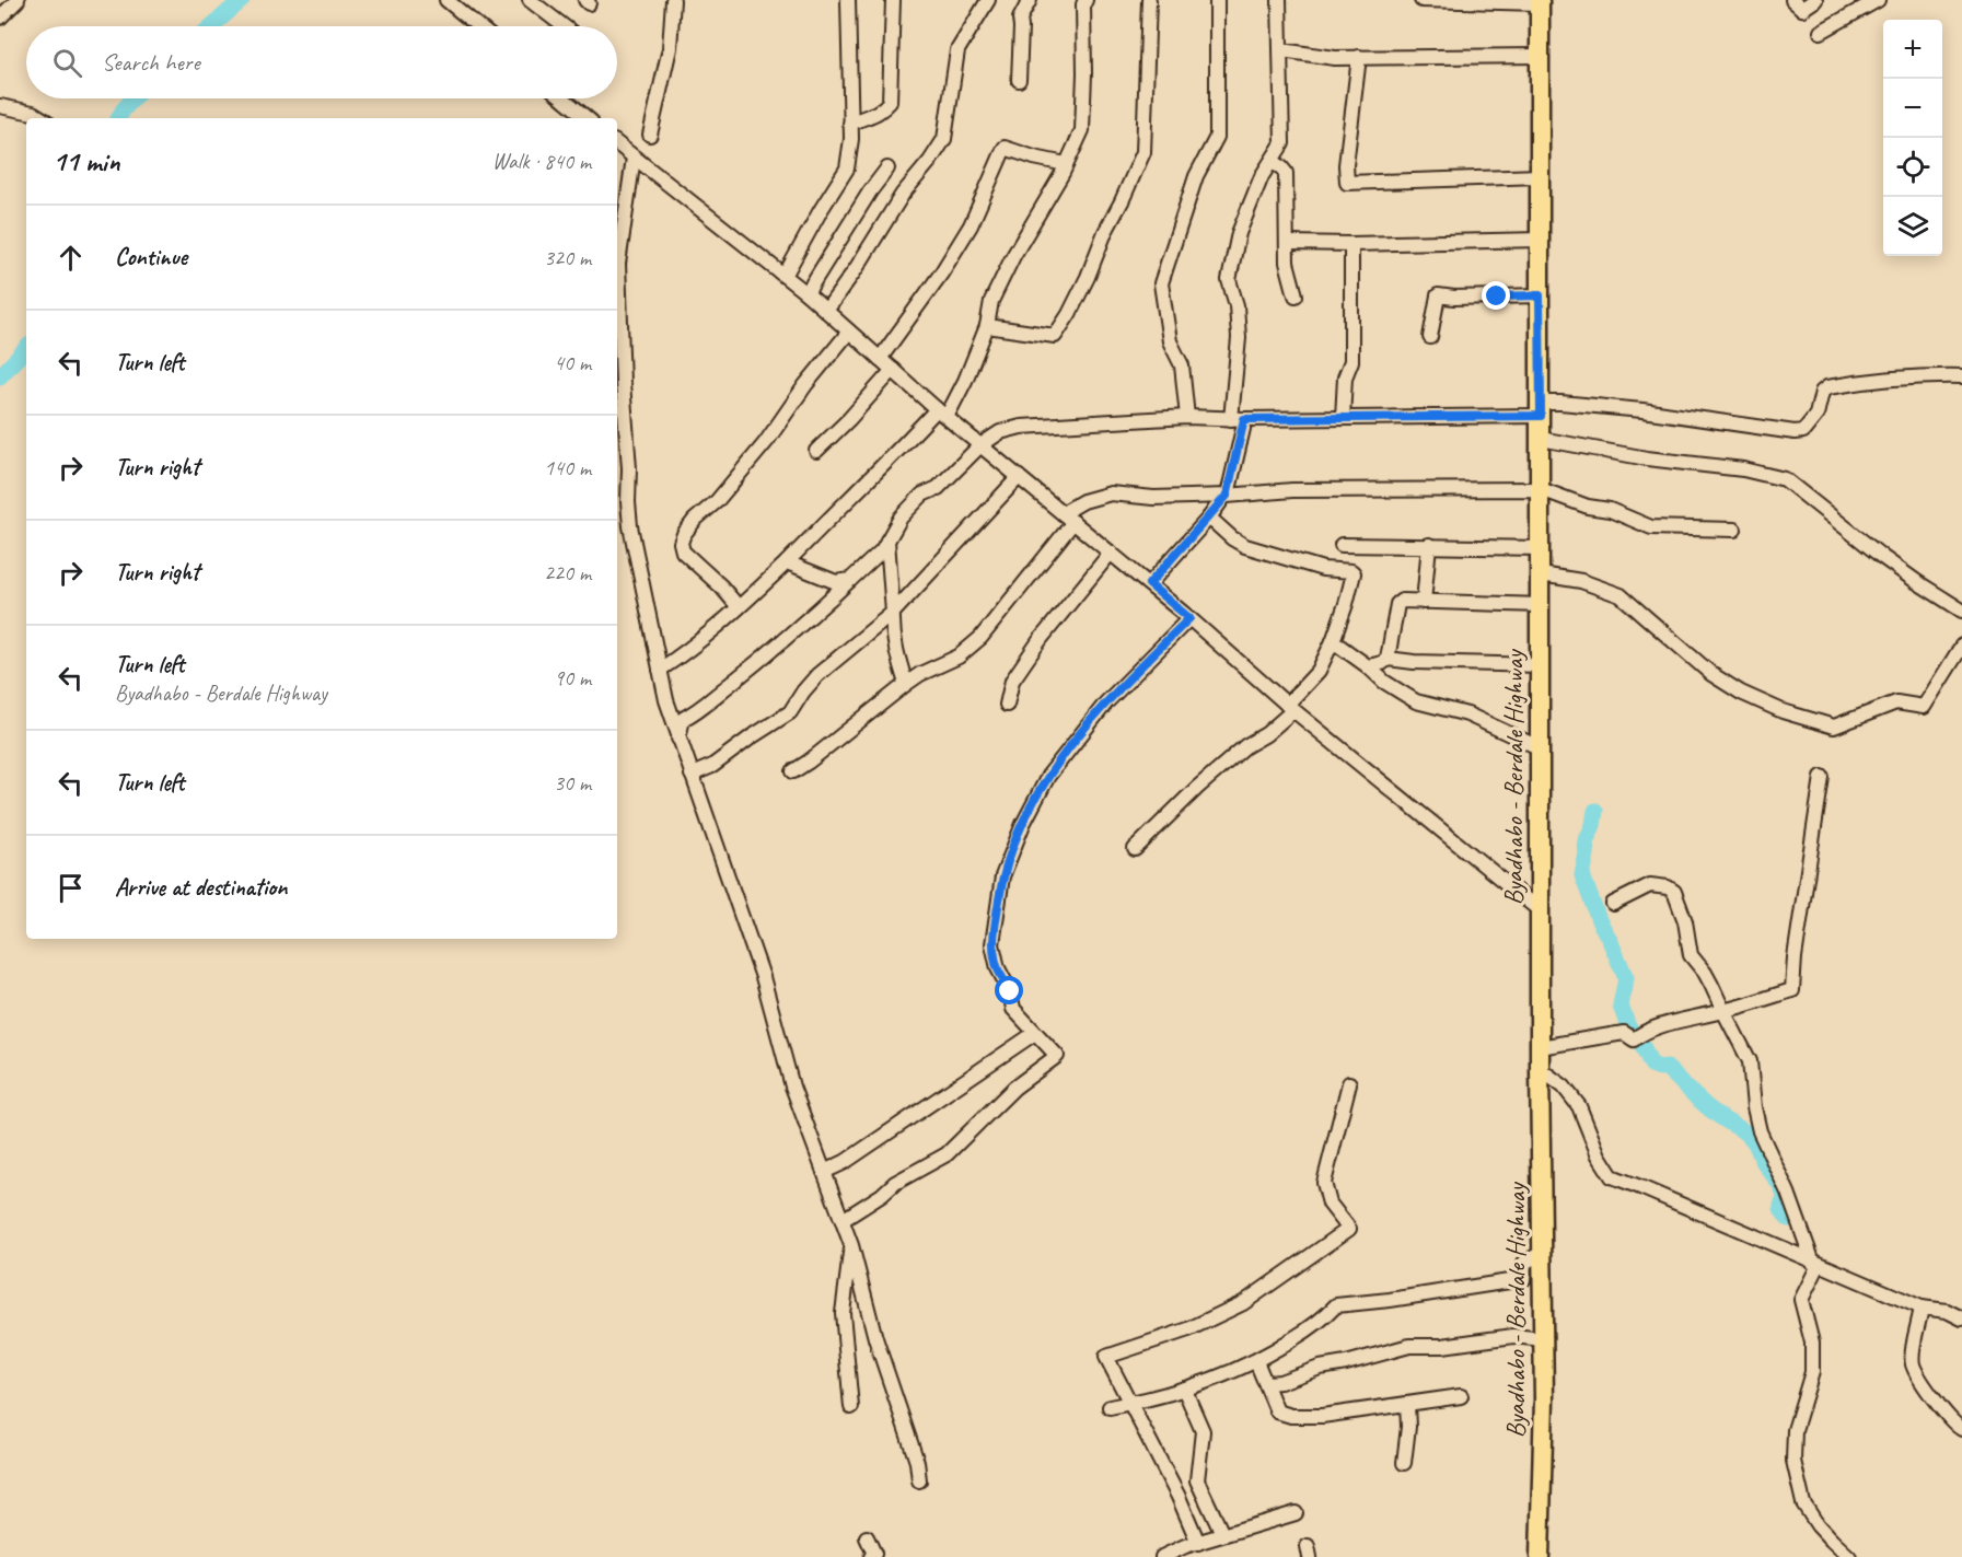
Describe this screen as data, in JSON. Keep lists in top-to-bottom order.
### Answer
{
  "streets": {
    "main road": ["Byadhabo - Berdale Highway"]
  },
  "page": {
    "map_buttons": ["+", "−"],
    "search": "Search here",
    "heading": ["11 min", "Walk · 840 m"],
    "list": [
      ["Continue", "320 m"],
      ["Turn left", "40 m"],
      ["Turn right", "140 m"],
      ["Turn right", "220 m"],
      ["Turn left", "Byadhabo - Berdale Highway", "90 m"],
      ["Turn left", "30 m"],
      "Arrive at destination"
    ]
  }
}
